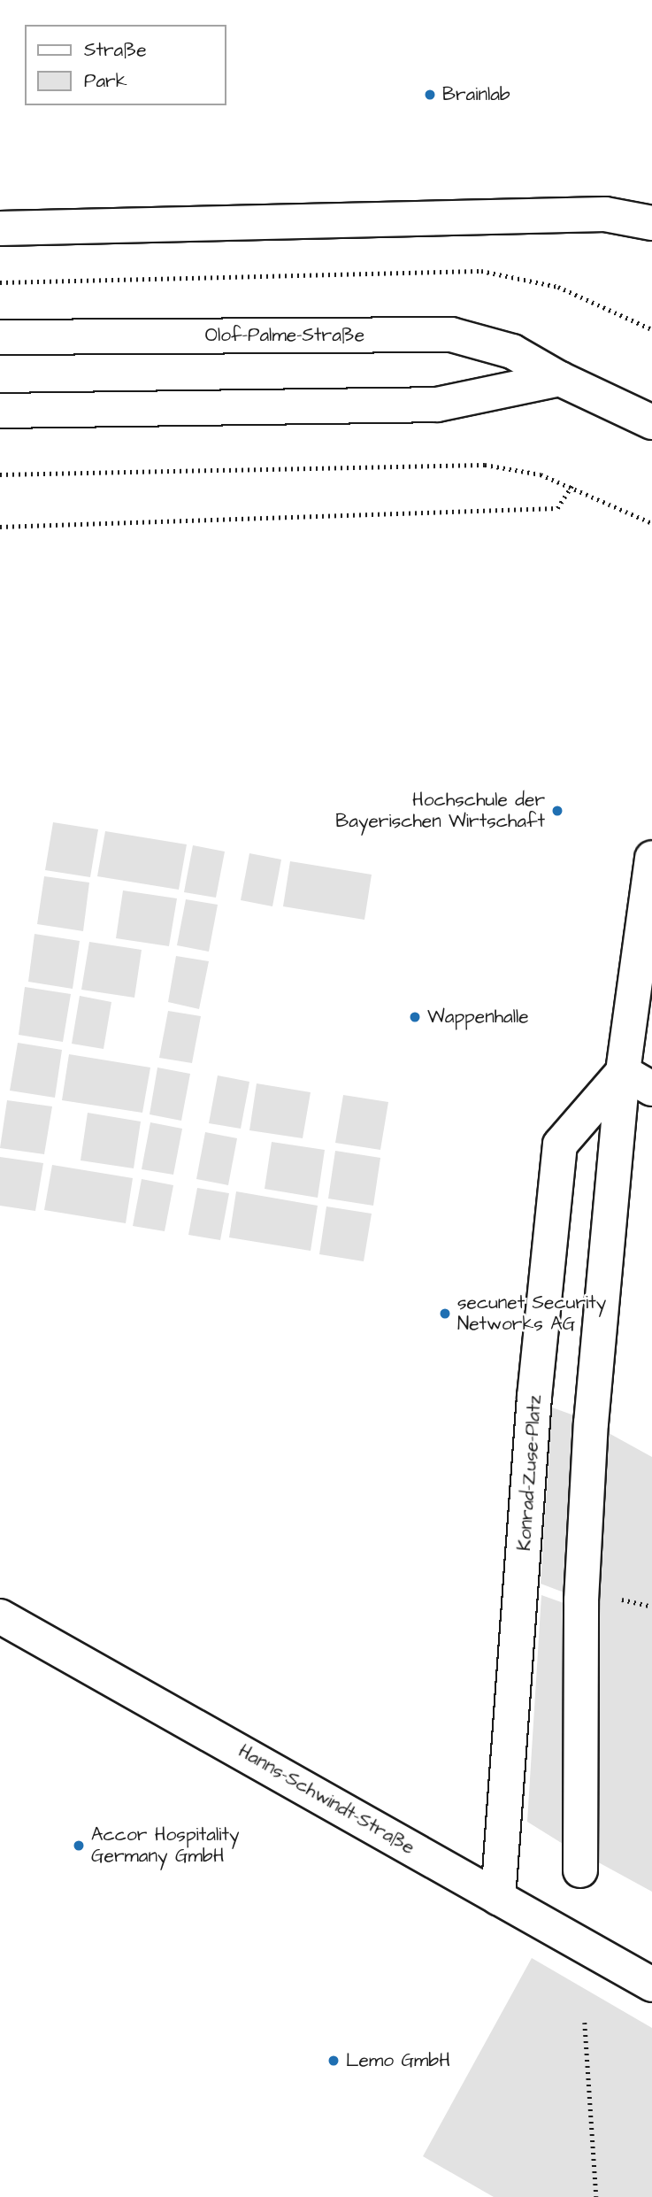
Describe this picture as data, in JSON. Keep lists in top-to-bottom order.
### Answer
{
  "streets": {
    "street": ["Olof-Palme-Straße", "Konrad-Zuse-Platz", "Hanns-Schwindt-Straße"]
  },
  "crossings": [
    ["Konrad-Zuse-Platz", "Hanns-Schwindt-Straße"]
  ],
  "places": [
    "Brainlab",
    "Hochschule der Bayerischen Wirtschaft",
    "Wappenhalle",
    "secunet Security Networks AG",
    "Accor Hospitality Germany GmbH",
    "Lemo GmbH"
  ],
  "legend": ["Straße", "Park"]
}
